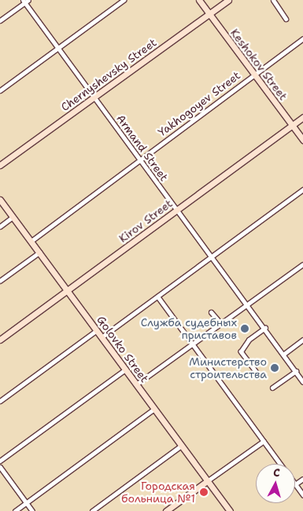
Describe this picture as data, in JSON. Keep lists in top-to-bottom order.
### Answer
{
  "streets": {
    "street": [
      "Keshokov Street",
      "Chernyshevsky Street",
      "Yakhogoyev Street",
      "Armand Street",
      "Kirov Street",
      "Golovko Street"
    ]
  },
  "crossings": [
    ["Keshokov Street", "Chernyshevsky Street"],
    ["Keshokov Street", "Yakhogoyev Street"],
    ["Keshokov Street", "Kirov Street"],
    ["Chernyshevsky Street", "Armand Street"],
    ["Yakhogoyev Street", "Armand Street"],
    ["Yakhogoyev Street", "Golovko Street"],
    ["Armand Street", "Kirov Street"],
    ["Kirov Street", "Golovko Street"]
  ],
  "places": ["Служба судебных приставов", "Министерство строительства", "Городская больница №1"],
  "north": "top"
}
